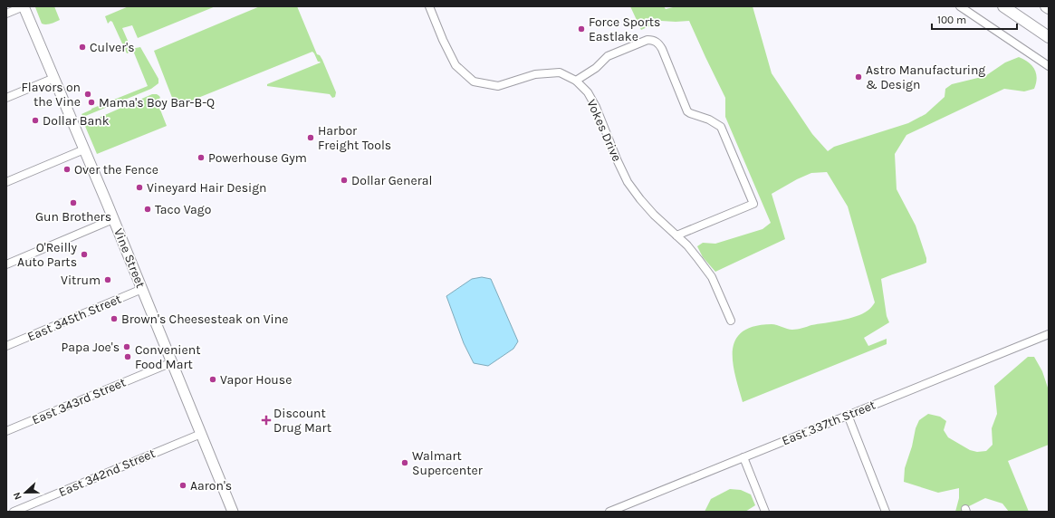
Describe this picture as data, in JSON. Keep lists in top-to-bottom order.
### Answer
{
  "streets": {
    "main road": ["Vine Street"],
    "street": [
      "Vokes Drive",
      "East 345th Street",
      "East 343rd Street",
      "East 337th Street",
      "East 342nd Street"
    ]
  },
  "crossings": [
    ["Vine Street", "East 345th Street"],
    ["Vine Street", "East 343rd Street"],
    ["Vine Street", "East 342nd Street"]
  ],
  "places": {
    "other": [
      "Force Sports Eastlake",
      "Culver's",
      "Astro Manufacturing & Design",
      "Flavors on the Vine",
      "Mama's Boy Bar-B-Q",
      "Dollar Bank",
      "Harbor Freight Tools",
      "Powerhouse Gym",
      "Over the Fence",
      "Dollar General",
      "Vineyard Hair Design",
      "Gun Brothers",
      "Taco Vago",
      "O'Reilly Auto Parts",
      "Vitrum",
      "Brown's Cheesesteak on Vine",
      "Papa Joe's",
      "Convenient Food Mart",
      "Vapor House",
      "Walmart Supercenter",
      "Aaron's"
    ],
    "health": ["Discount Drug Mart"]
  },
  "scale_bar": "100 m",
  "north": "left"
}
